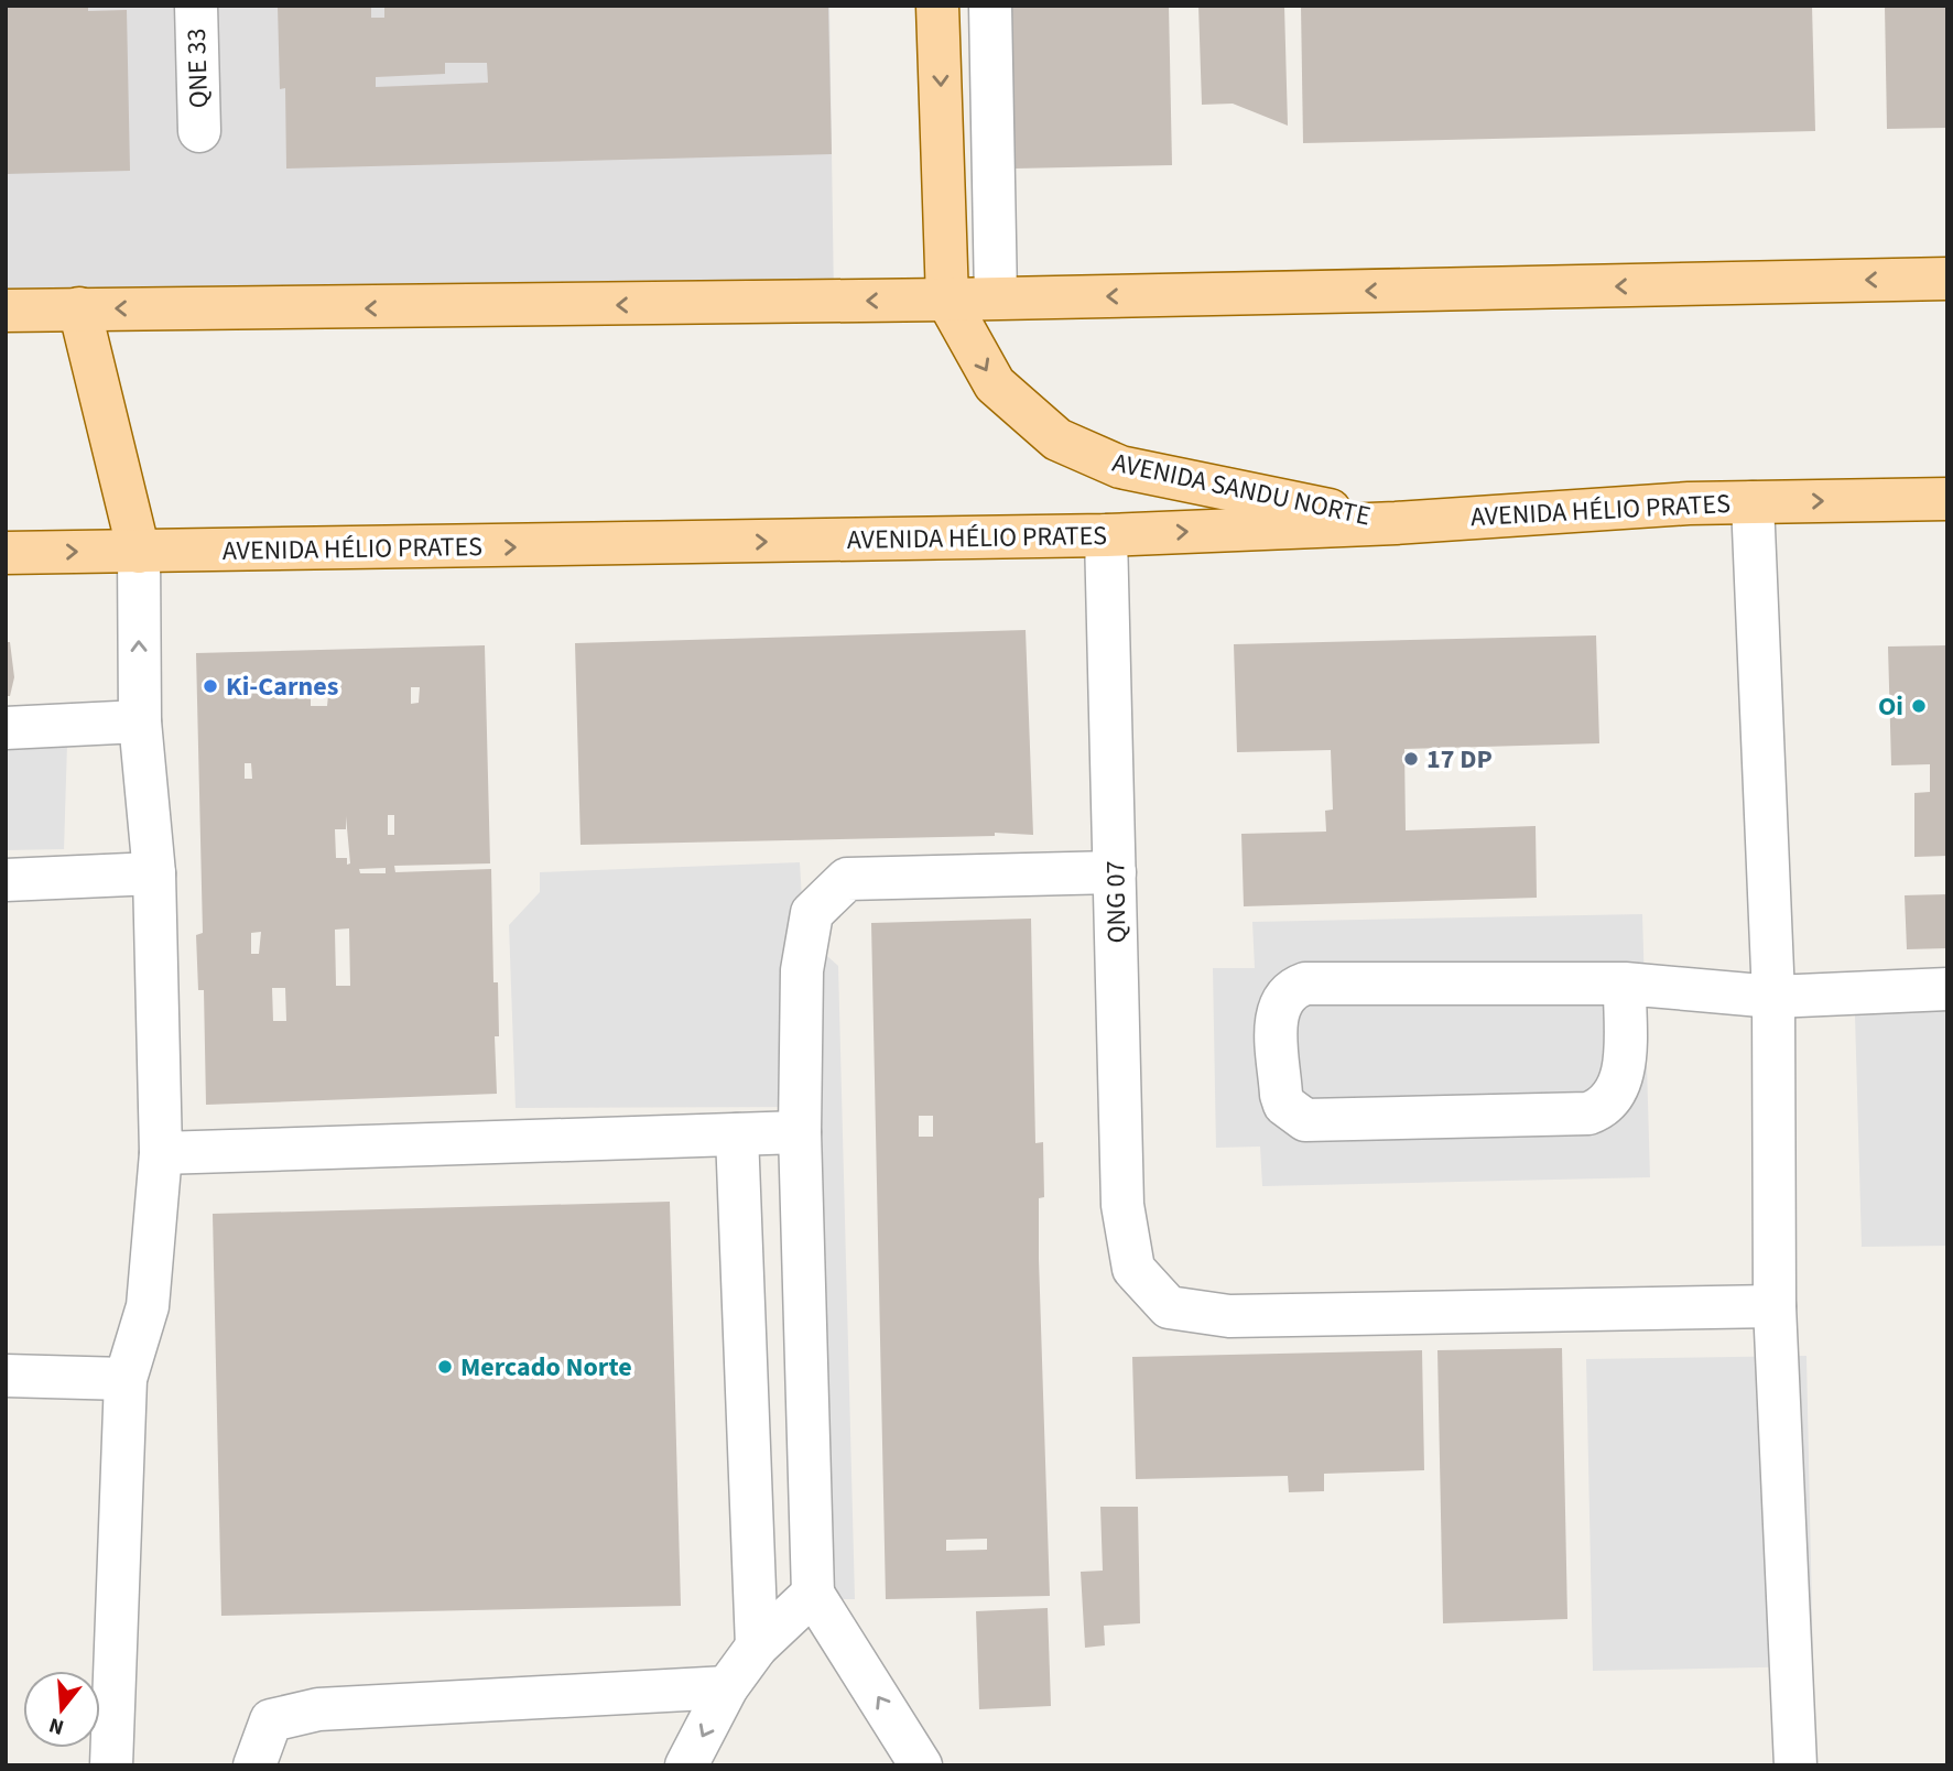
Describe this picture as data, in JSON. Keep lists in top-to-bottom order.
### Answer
{
  "streets": {
    "main road": ["AVENIDA SANDU NORTE", "AVENIDA HÉLIO PRATES"],
    "street": ["QNE 33", "QNG 07"]
  },
  "crossings": [
    ["AVENIDA SANDU NORTE", "AVENIDA HÉLIO PRATES"],
    ["AVENIDA HÉLIO PRATES", "QNG 07"]
  ],
  "one_way": ["AVENIDA SANDU NORTE"],
  "places": [
    "Ki-Carnes",
    "Oi",
    "17 DP",
    "Mercado Norte"
  ],
  "north": "bottom"
}
